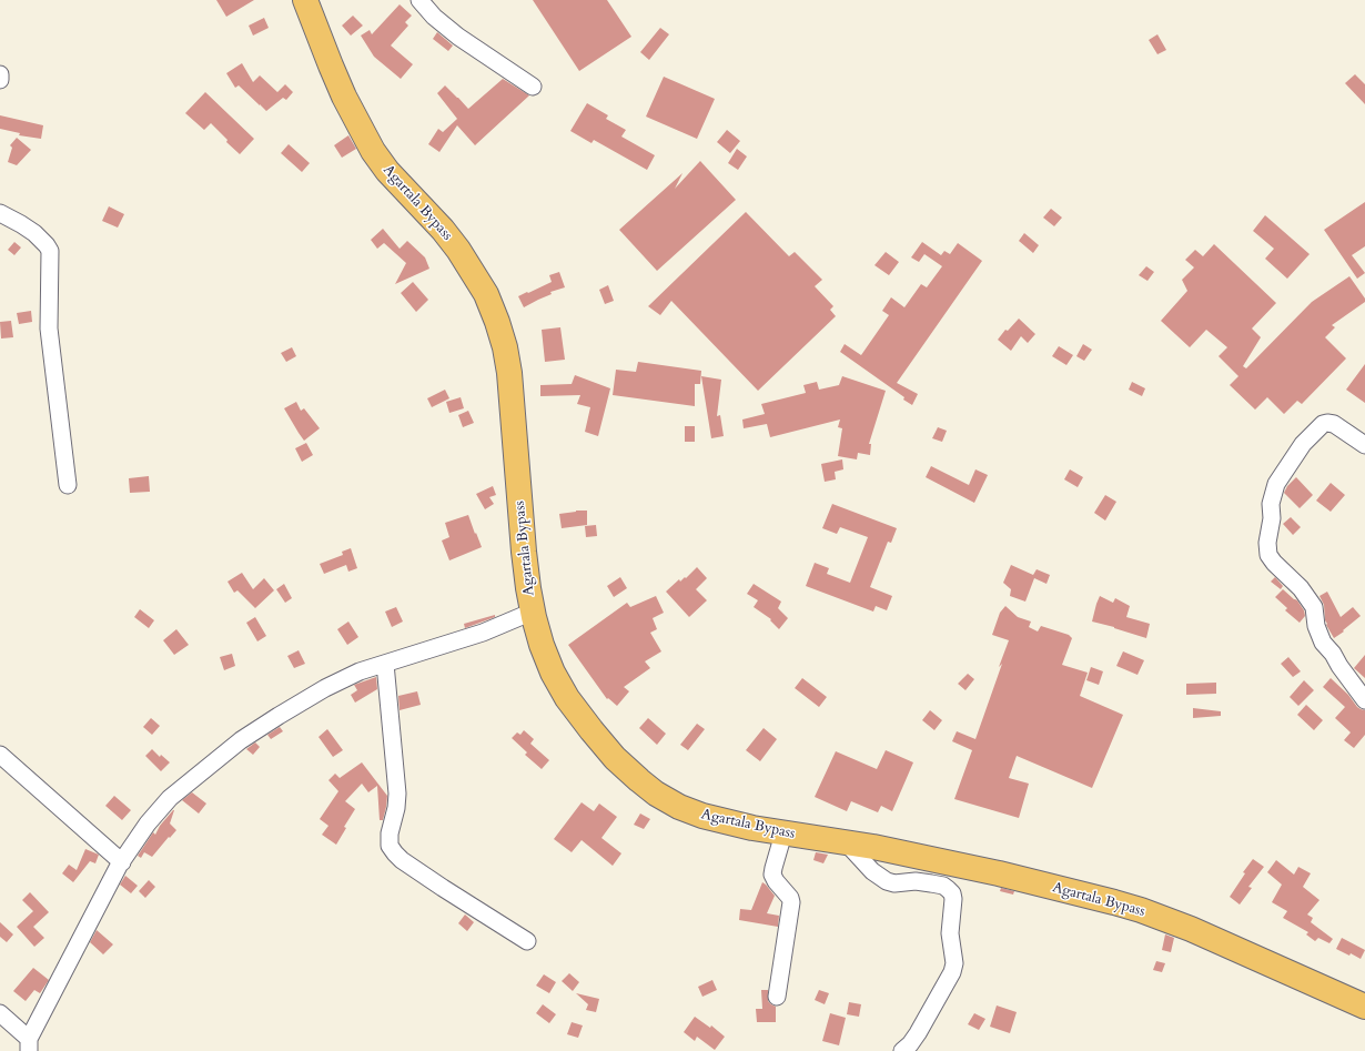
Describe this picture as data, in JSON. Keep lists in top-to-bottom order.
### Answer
{
  "streets": {
    "highway": ["Agartala Bypass"]
  }
}
